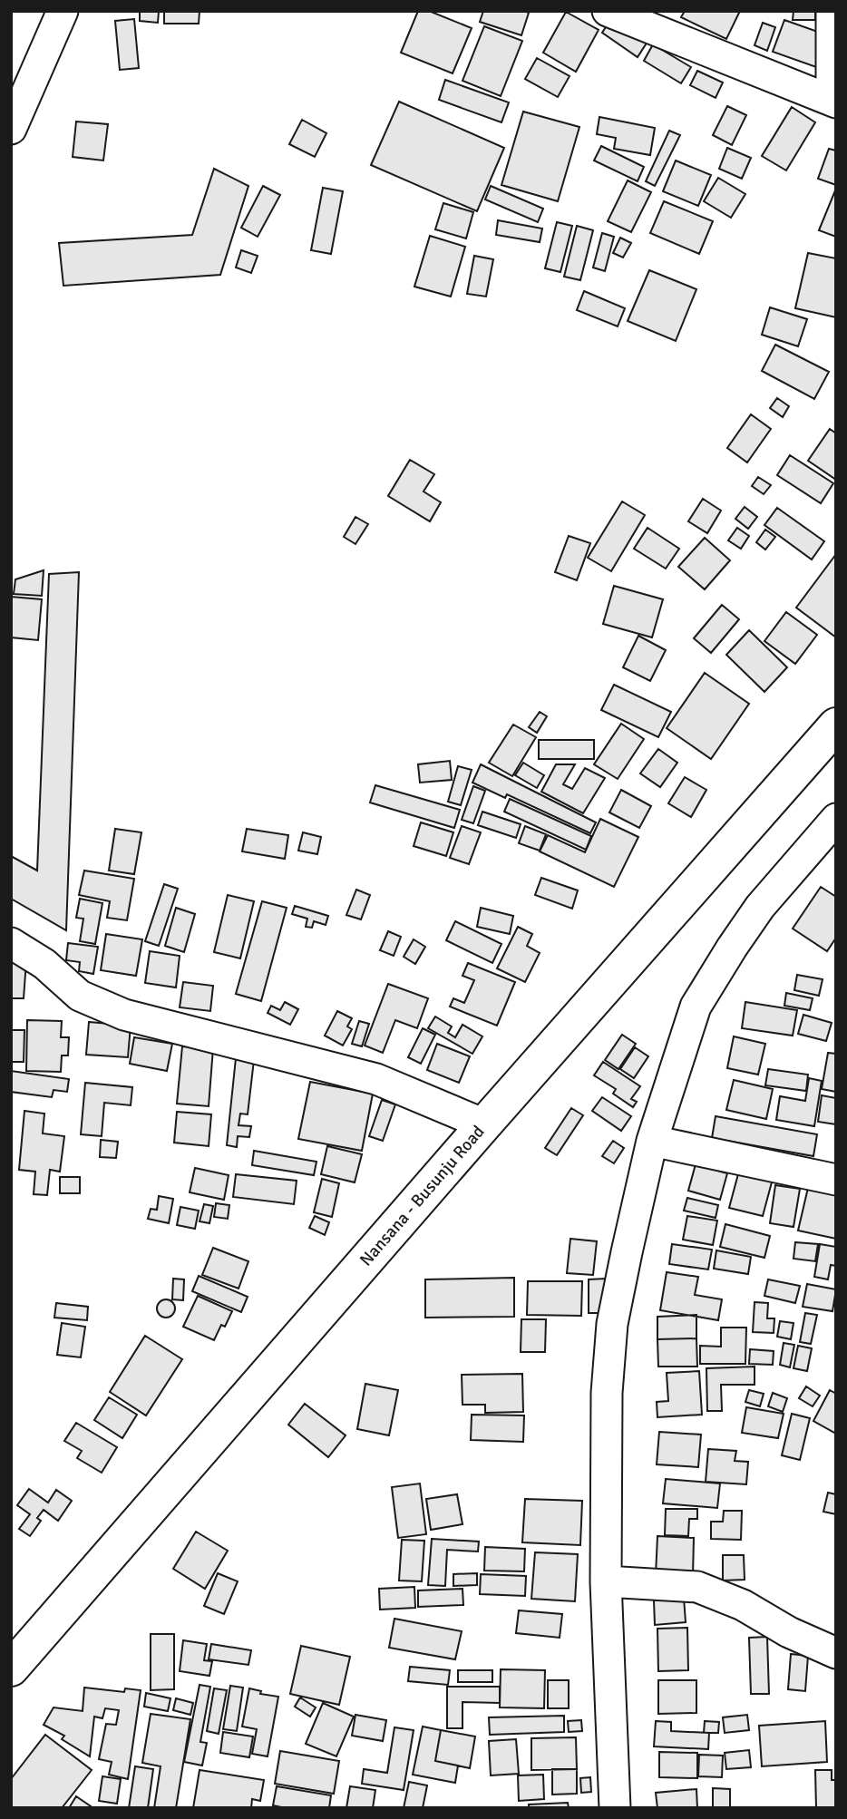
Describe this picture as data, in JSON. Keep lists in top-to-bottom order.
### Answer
{
  "streets": {
    "main road": ["Nansana - Busunju Road"]
  }
}
